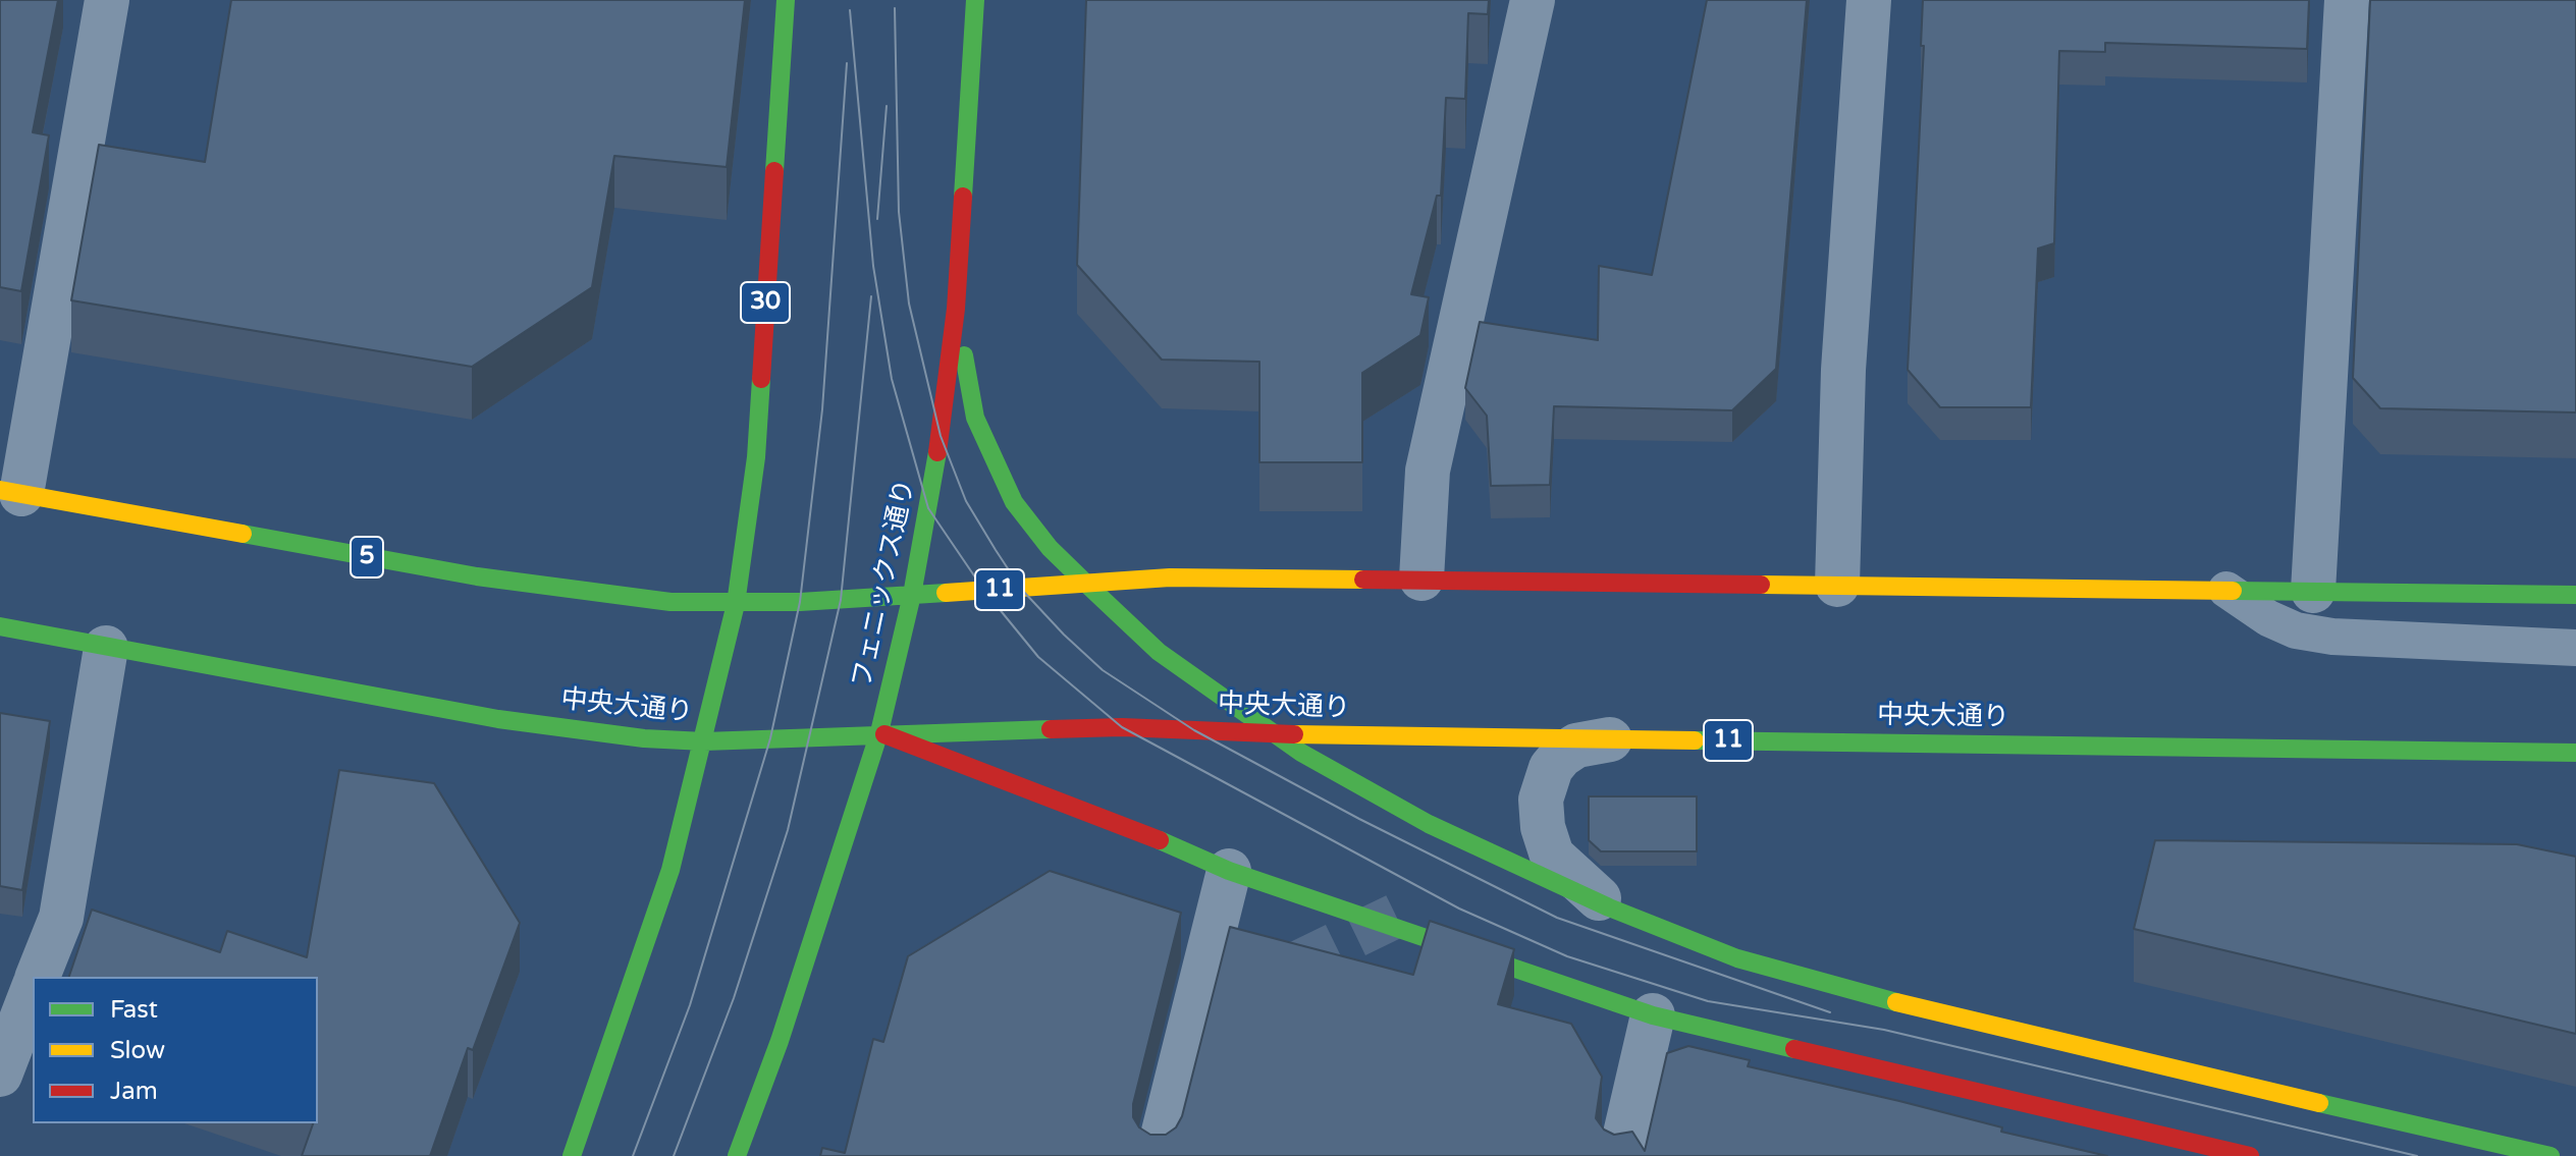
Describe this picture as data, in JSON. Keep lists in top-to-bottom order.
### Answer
{
  "streets": {
    "main road": [
      "30",
      "5",
      "フェニックス通り",
      "11",
      "中央大通り"
    ]
  },
  "crossings": [
    ["30", "5"],
    ["5", "フェニックス通り"],
    ["5", "11"],
    ["フェニックス通り", "11"],
    ["フェニックス通り", "中央大通り"]
  ],
  "legend": ["Fast", "Slow", "Jam"]
}
